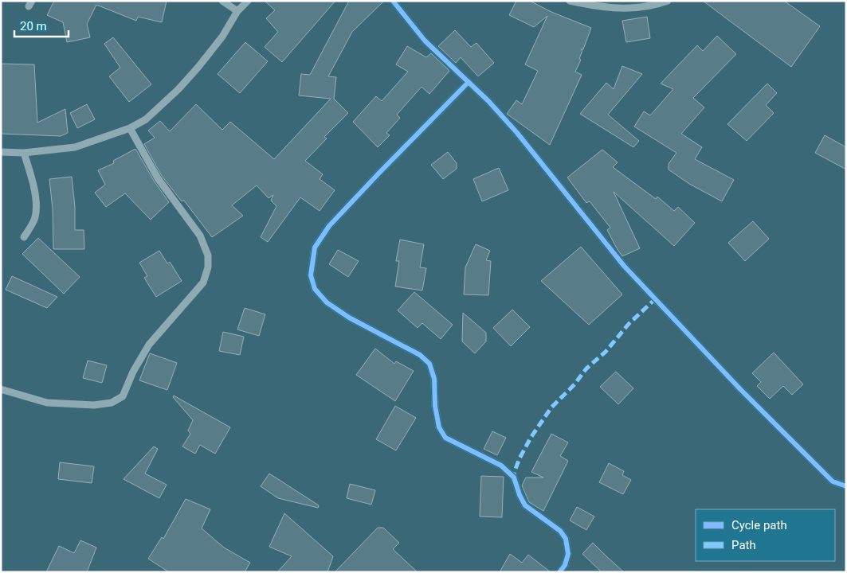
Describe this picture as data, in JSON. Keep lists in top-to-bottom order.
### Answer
{
  "legend": ["Cycle path", "Path"],
  "scale_bar": "20 m"
}
